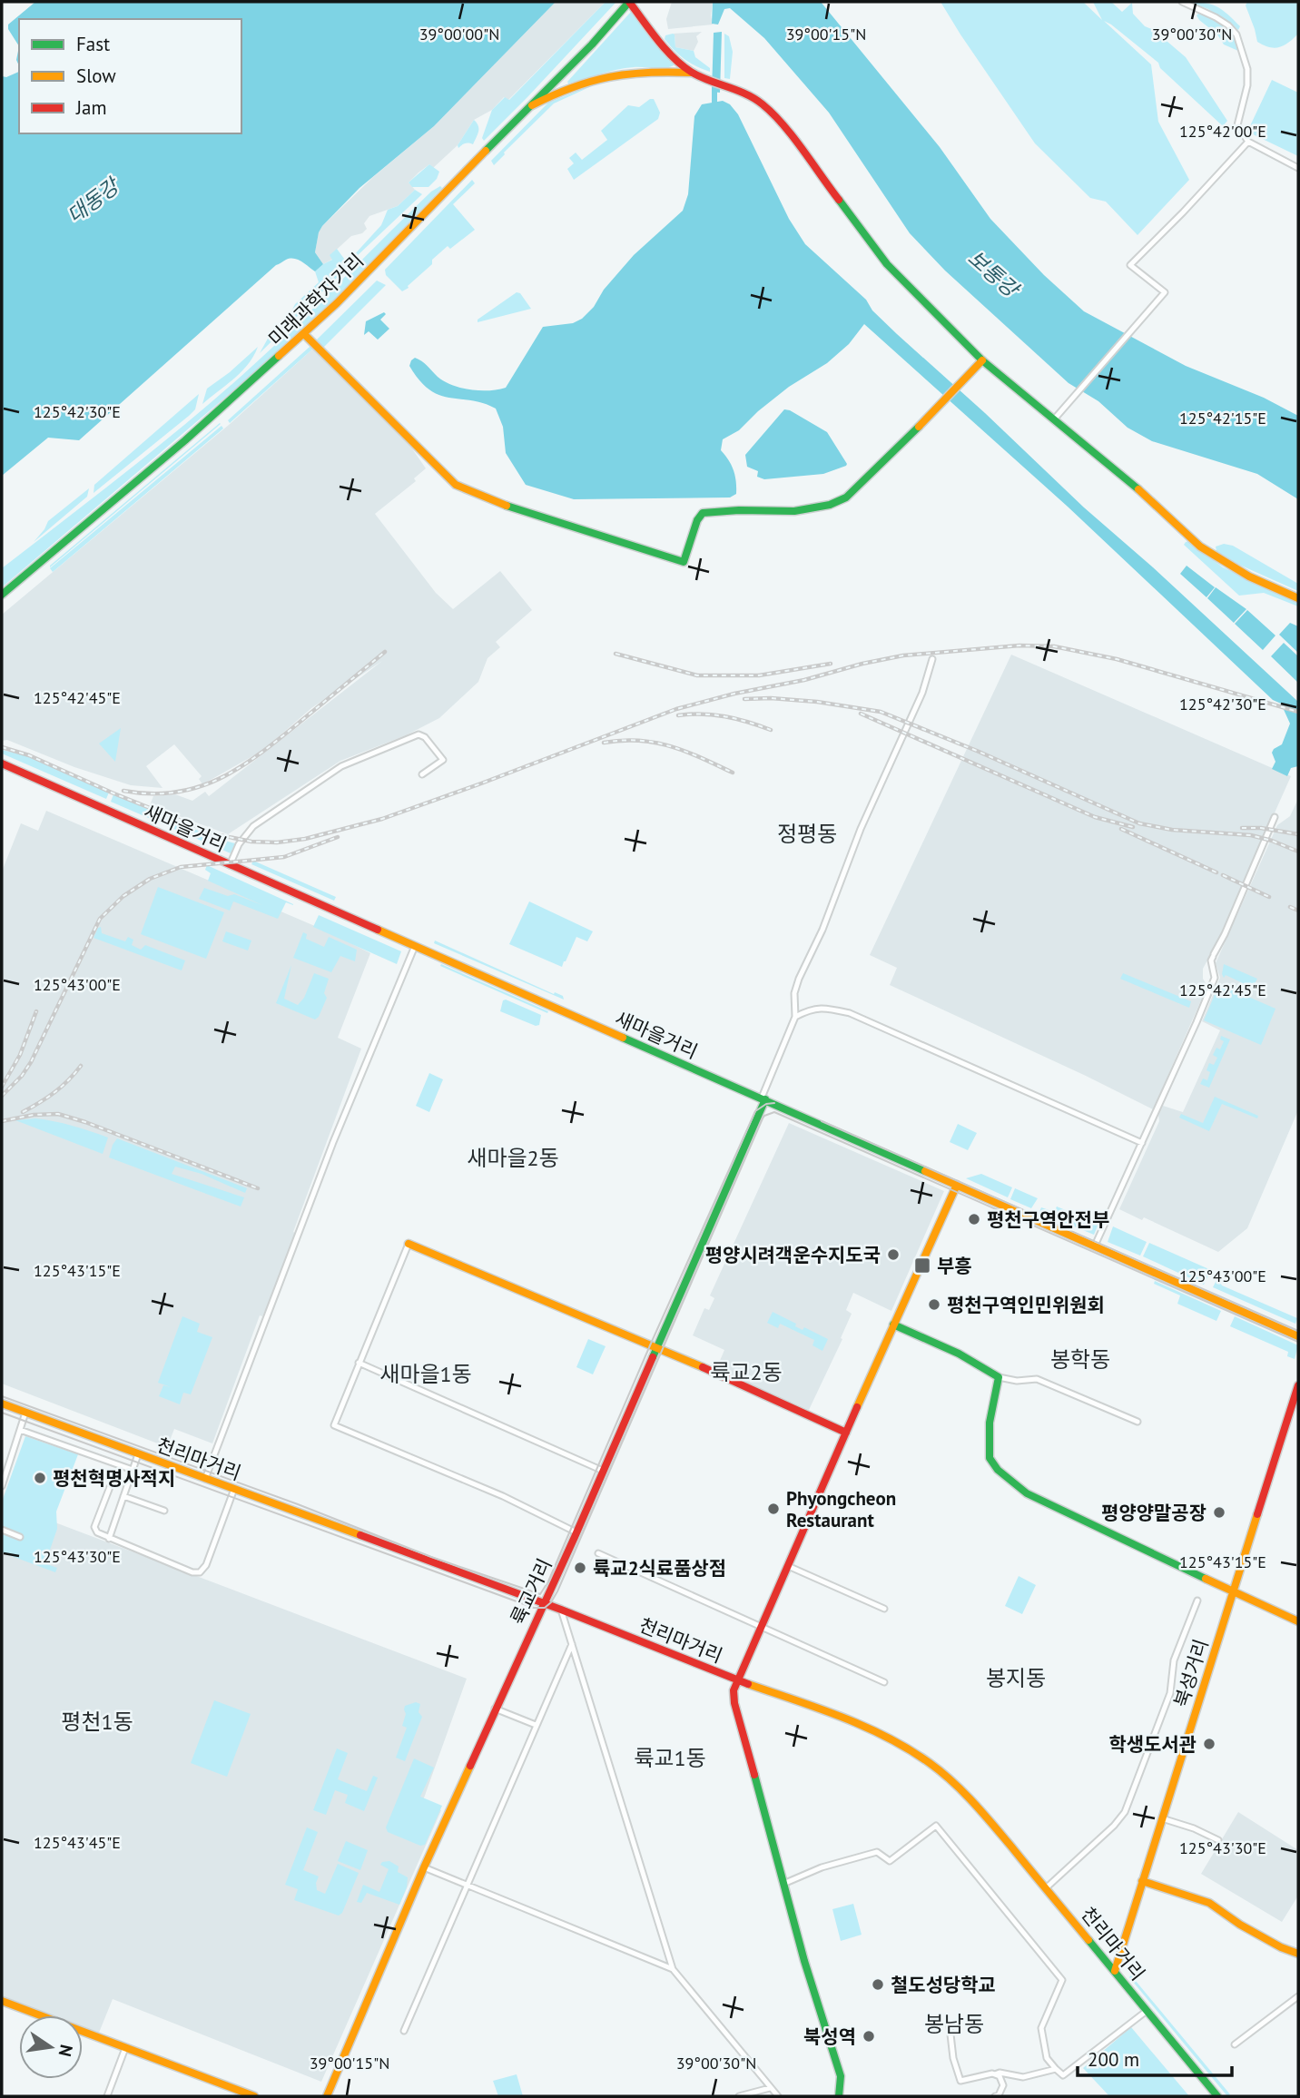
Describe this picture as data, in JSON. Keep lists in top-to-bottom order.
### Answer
{
  "streets": {
    "main road": [
      "미래과학자거리",
      "새마을거리",
      "천리마거리",
      "륙교거리",
      "북성거리"
    ]
  },
  "crossings": [
    ["새마을거리", "륙교거리"],
    ["천리마거리", "륙교거리"],
    ["천리마거리", "북성거리"]
  ],
  "districts": [
    "정평동",
    "새마을2동",
    "봉학동",
    "륙교2동",
    "새마을1동",
    "봉지동",
    "평천1동",
    "륙교1동",
    "봉남동"
  ],
  "water": ["대동강", "보통강"],
  "places": {
    "other": [
      "평천구역안전부",
      "평양시려객운수지도국",
      "평천구역인민위원회",
      "평천혁명사적지",
      "Phyongcheon Restaurant",
      "평양양말공장",
      "륙교2식료품상점",
      "학생도서관",
      "철도성당학교",
      "북성역"
    ],
    "transit": ["부흥"]
  },
  "legend": ["Fast", "Slow", "Jam"],
  "scale_bar": "200 m",
  "north": "right",
  "coordinates": [
    "39°00'00\"N",
    "39°00'15\"N",
    "39°00'30\"N",
    "125°42'00\"E",
    "125°42'30\"E",
    "125°42'15\"E",
    "125°42'45\"E",
    "125°43'00\"E",
    "125°43'15\"E",
    "125°43'30\"E",
    "125°43'45\"E"
  ]
}
